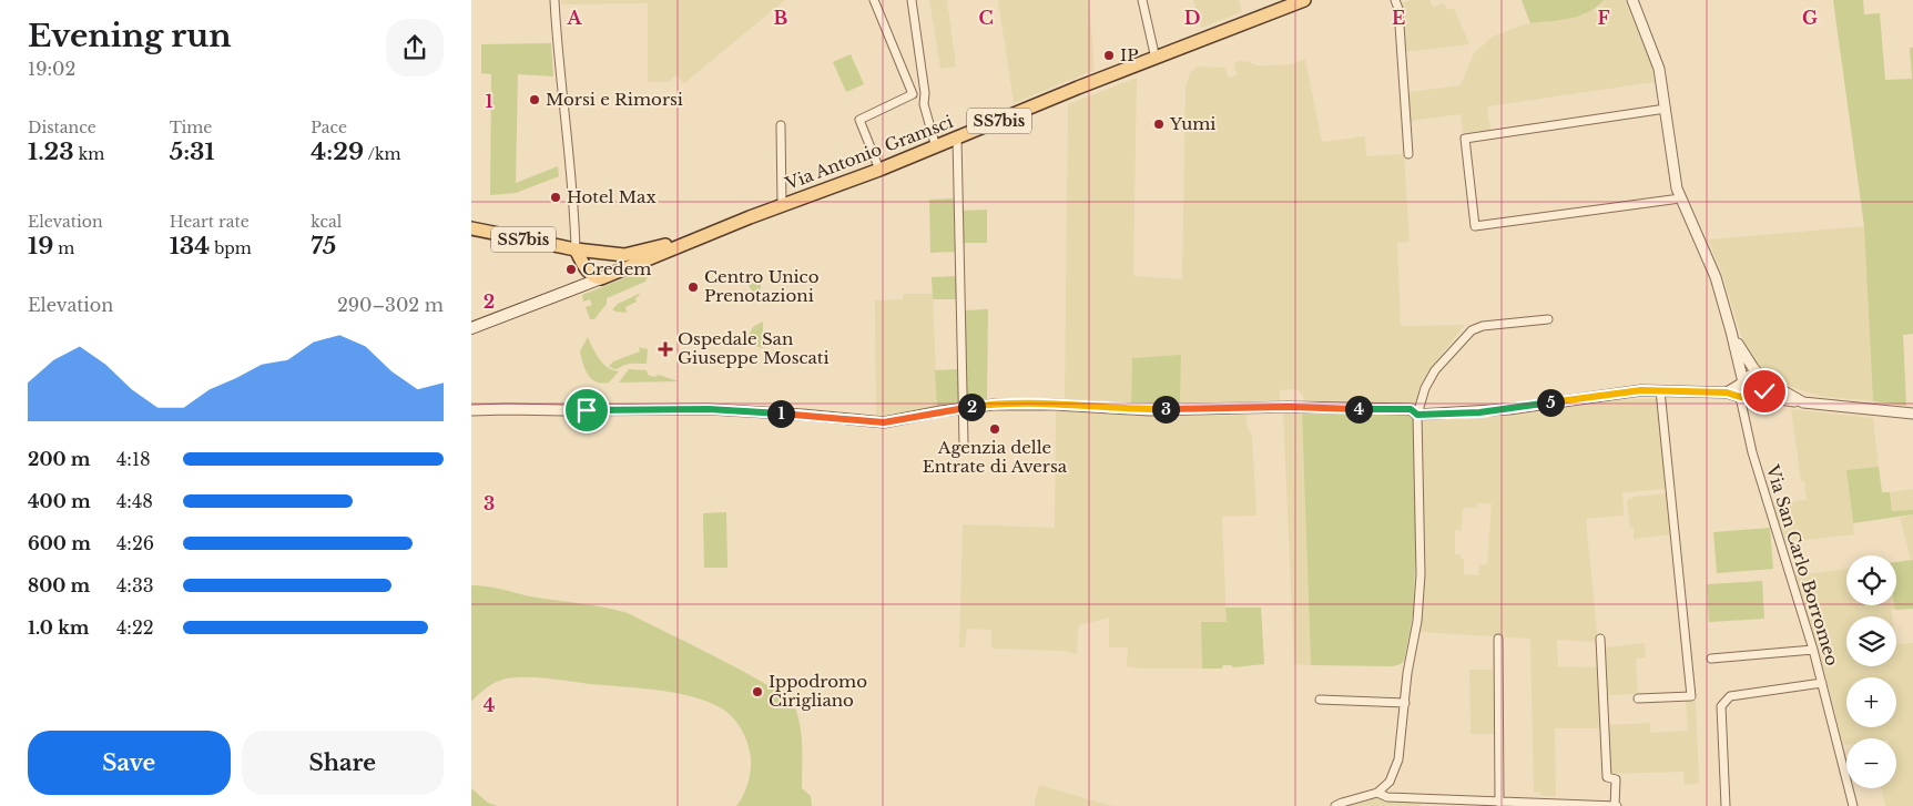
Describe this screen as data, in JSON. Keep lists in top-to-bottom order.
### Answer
{
  "streets": {
    "main road": ["SS7bis", "Via Antonio Gramsci"],
    "street": ["Via San Carlo Borromeo"]
  },
  "crossings": [
    ["SS7bis", "Via Antonio Gramsci"]
  ],
  "places": {
    "other": [
      "IP",
      "Morsi e Rimorsi",
      "Yumi",
      "Hotel Max",
      "Credem",
      "Centro Unico Prenotazioni",
      "Agenzia delle Entrate di Aversa",
      "Ippodromo Cirigliano"
    ],
    "health": ["Ospedale San Giuseppe Moscati"]
  },
  "page": {
    "heading": ["Evening run", "19:02"],
    "stats": [
      ["Distance", "1.23 km"],
      ["Time", "5:31"],
      ["Pace", "4:29 /km"],
      ["Elevation", "19 m"],
      ["Heart rate", "134 bpm"],
      ["kcal", "75"]
    ],
    "chart": ["Elevation", "290–302 m"],
    "pins": [
      "5",
      "2",
      "3",
      "4",
      "1"
    ],
    "list": [
      {
        "name": "200 m",
        "note": "4:18"
      },
      {
        "name": "400 m",
        "note": "4:48"
      },
      {
        "name": "600 m",
        "note": "4:26"
      },
      {
        "name": "800 m",
        "note": "4:33"
      },
      {
        "name": "1.0 km",
        "note": "4:22"
      }
    ],
    "map_buttons": ["+", "−"],
    "buttons": ["Save", "Share"]
  },
  "grid": {
    "columns": [
      "A",
      "B",
      "C",
      "D",
      "E",
      "F",
      "G"
    ],
    "rows": [
      "1",
      "2",
      "3",
      "4"
    ]
  }
}
